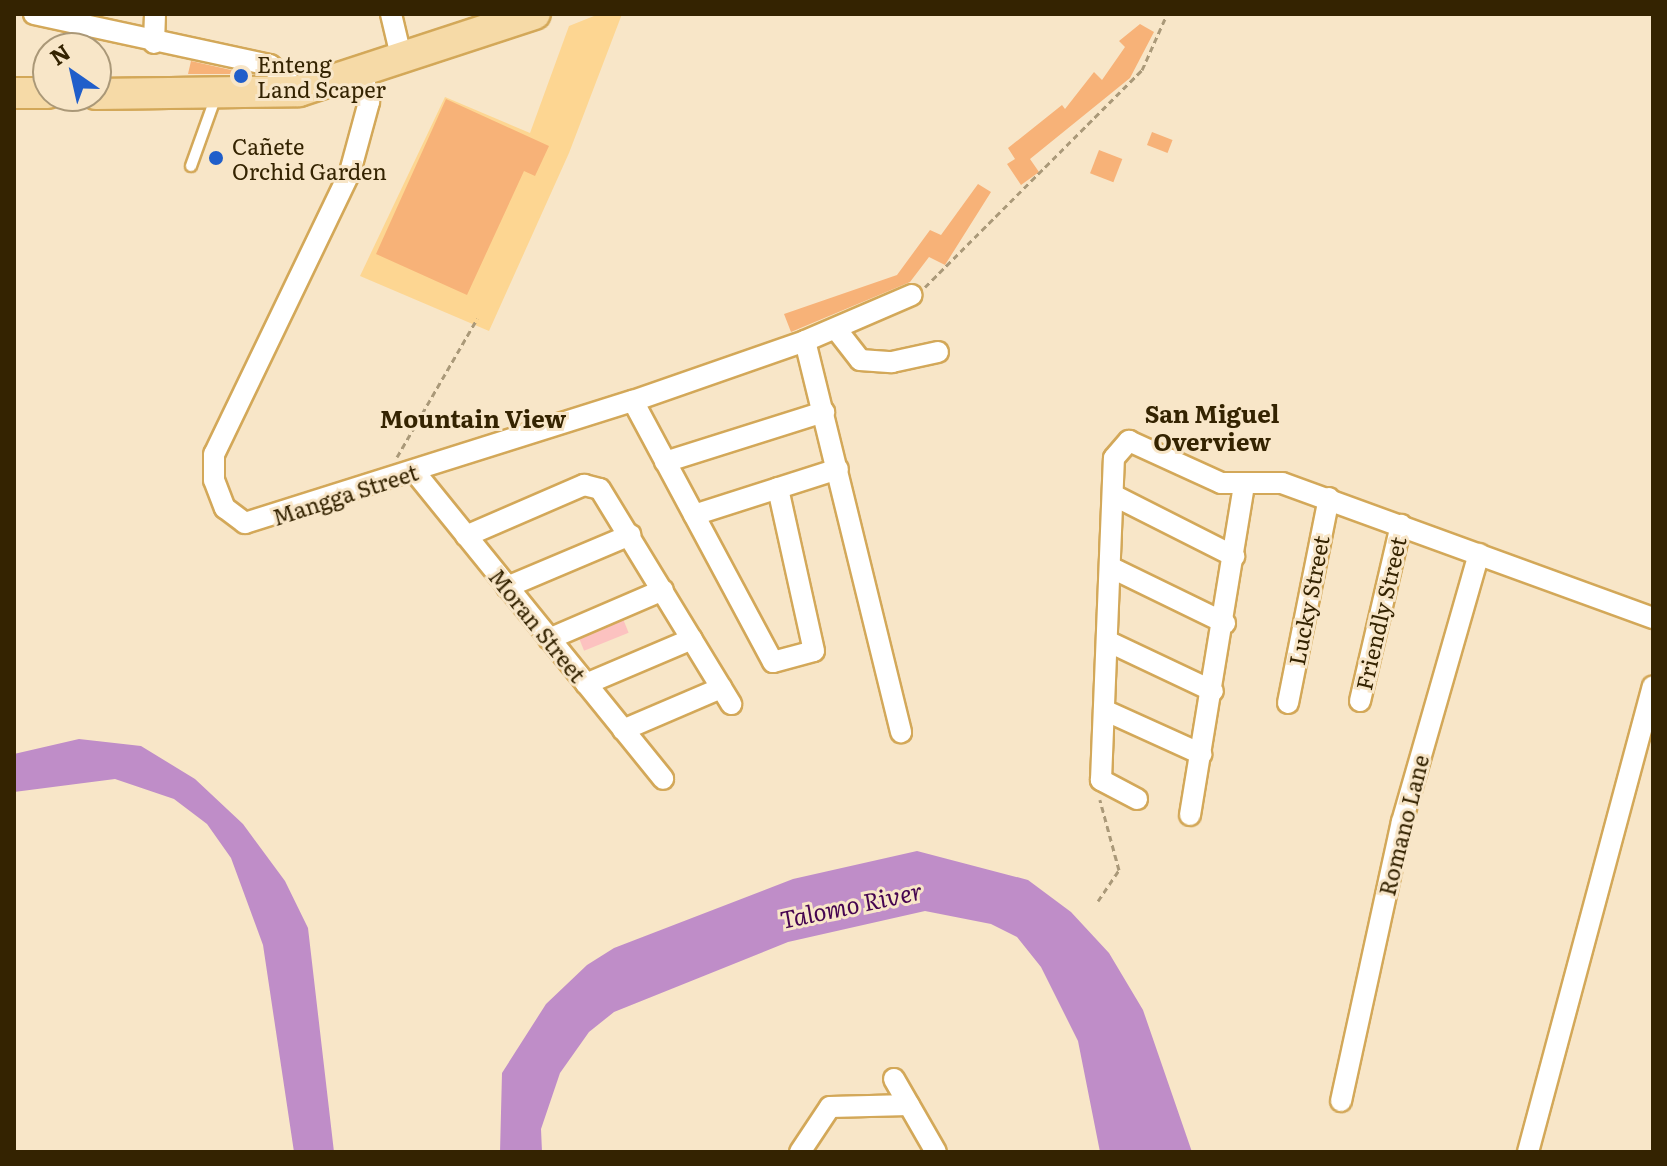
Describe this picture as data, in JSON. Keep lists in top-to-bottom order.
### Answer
{
  "streets": {
    "street": [
      "Mangga Street",
      "Lucky Street",
      "Friendly Street",
      "Moran Street",
      "Romano Lane"
    ]
  },
  "crossings": [
    ["Mangga Street", "Moran Street"]
  ],
  "districts": ["San Miguel Overview", "Mountain View"],
  "water": ["Talomo River"],
  "places": ["Enteng Land Scaper", "Cañete Orchid Garden"],
  "north": "top left"
}
